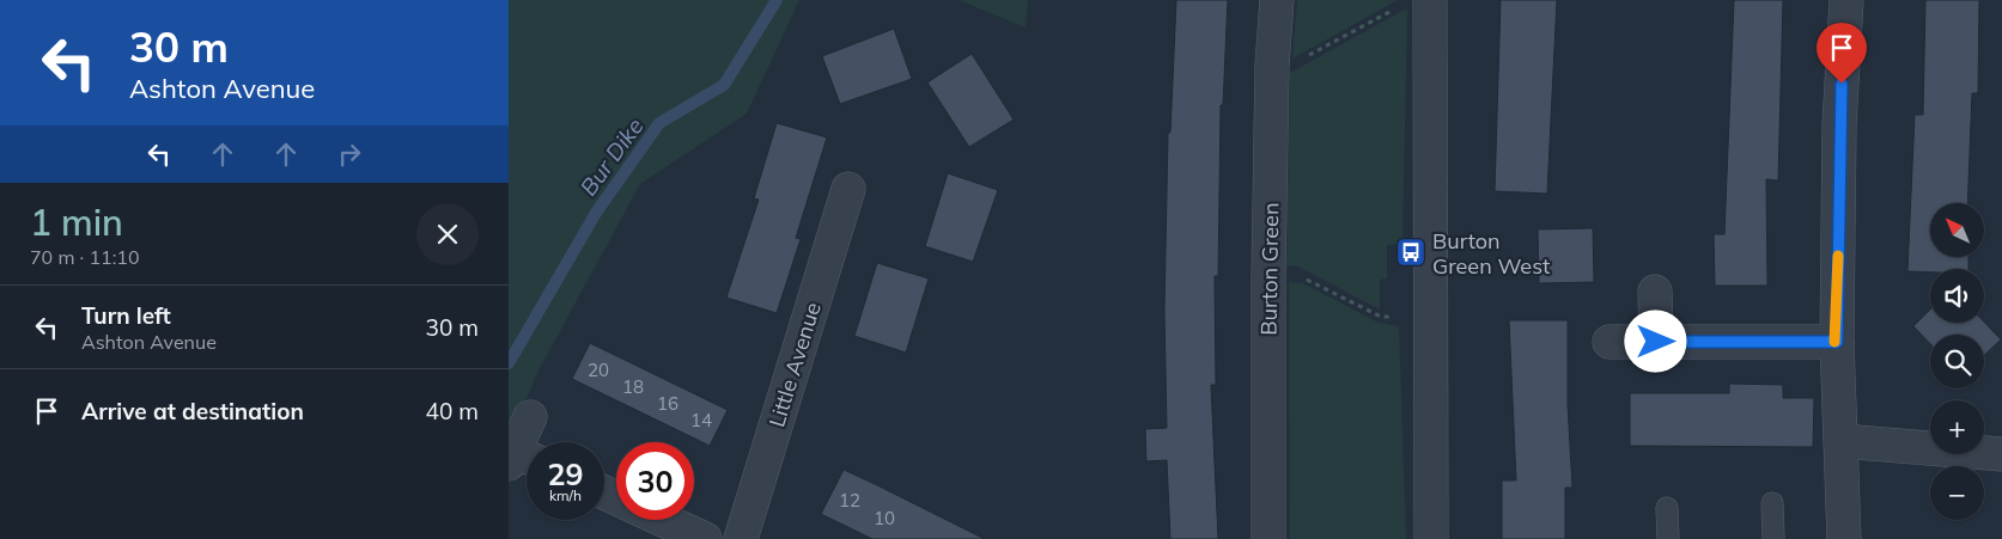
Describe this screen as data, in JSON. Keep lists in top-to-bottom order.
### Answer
{
  "streets": {
    "street": ["Burton Green", "Little Avenue"]
  },
  "water": ["Bur Dike"],
  "places": {
    "bus stop": ["Burton Green West"]
  },
  "house_numbers": [
    "20",
    "18",
    "16",
    "14",
    "12",
    "10"
  ],
  "north": "top left",
  "page": {
    "turn": ["30 m", "Ashton Avenue"],
    "heading": ["1 min", "70 m · 11:10"],
    "map_buttons": ["+", "−"],
    "list": [
      {
        "name": "Turn left",
        "note": "Ashton Avenue",
        "value": "30 m"
      },
      {
        "name": "Arrive at destination",
        "value": "40 m"
      }
    ],
    "speed": "29 km/h",
    "limit": "30"
  }
}
